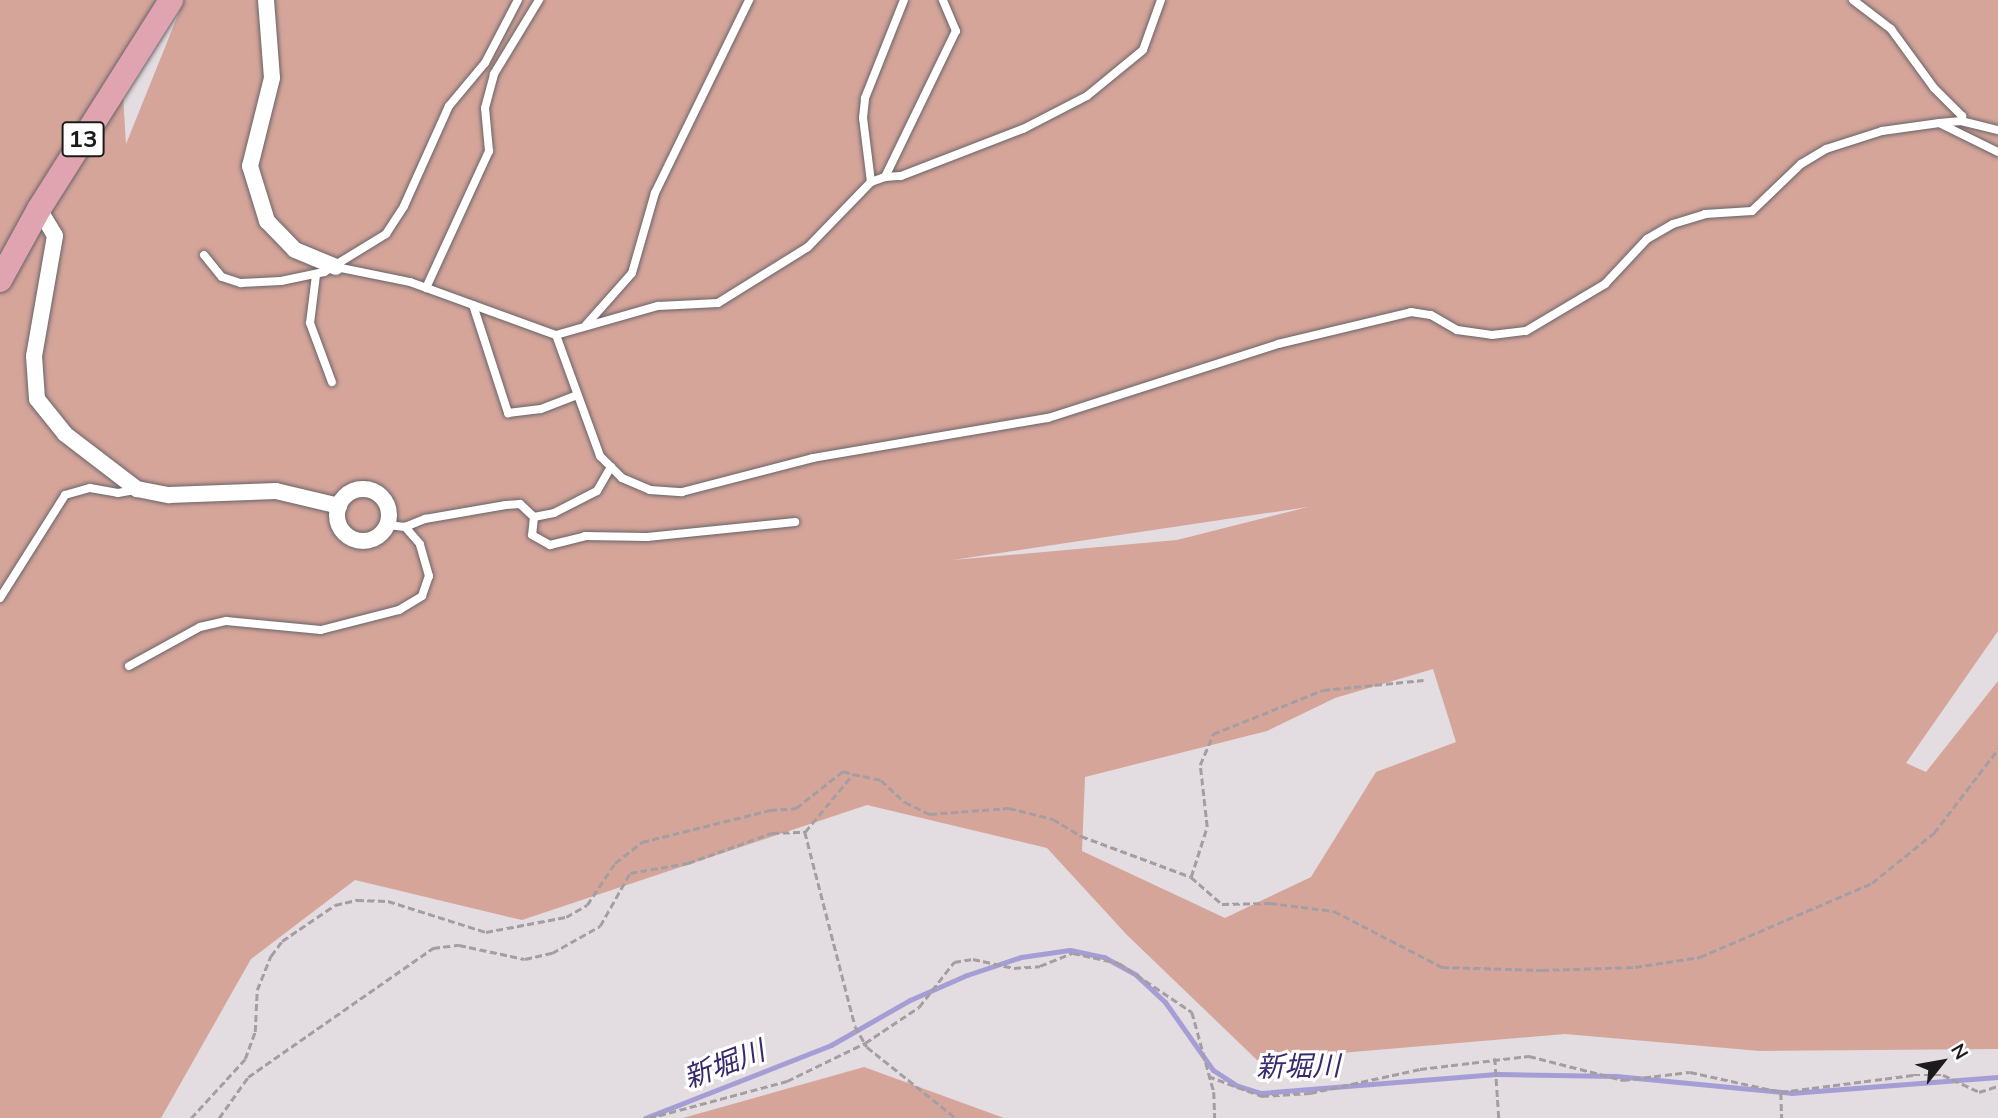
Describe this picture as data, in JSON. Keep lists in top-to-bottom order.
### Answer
{
  "streets": {
    "main road": ["13"]
  },
  "water": ["新堀川"],
  "north": "top right"
}
